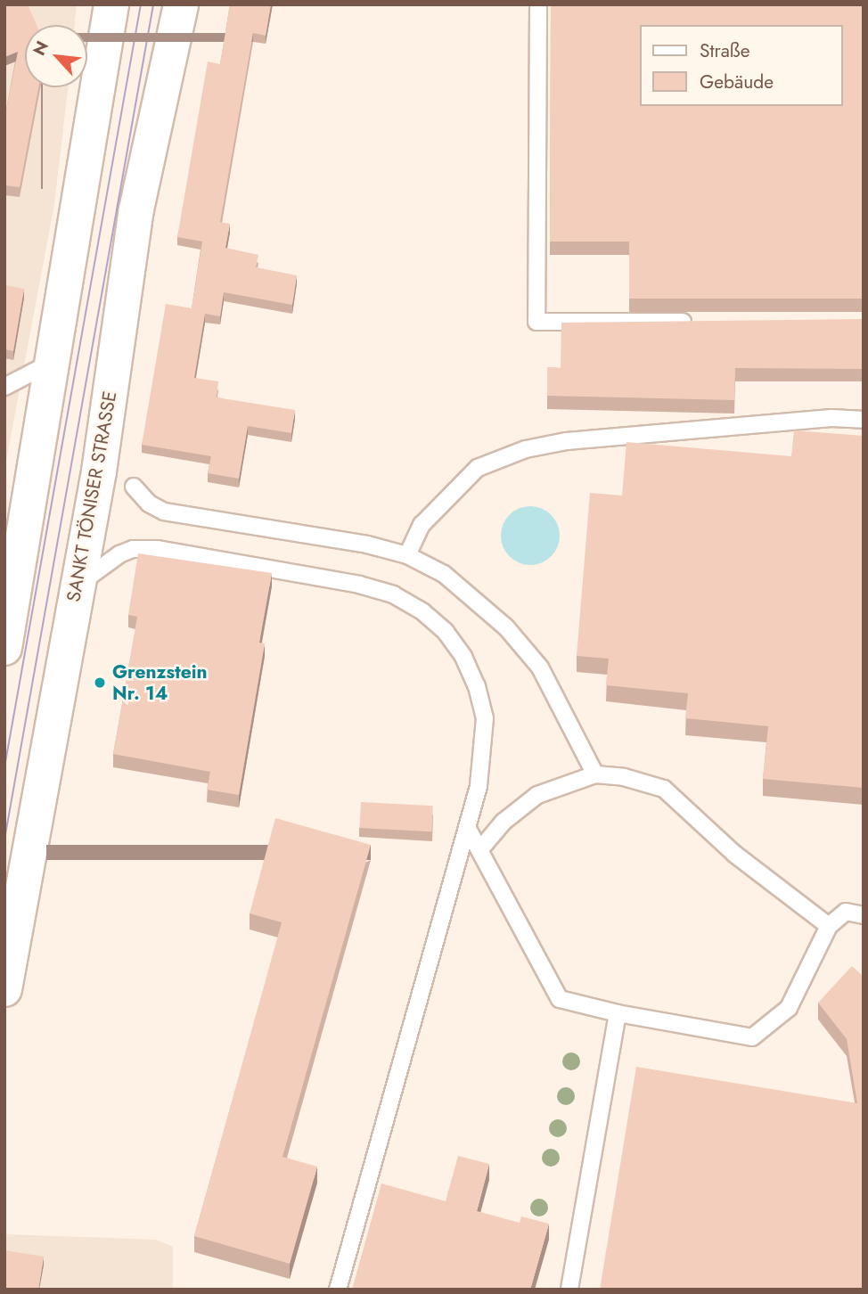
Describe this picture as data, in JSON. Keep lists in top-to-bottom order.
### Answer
{
  "streets": {
    "main road": ["SANKT TÖNISER STRASSE"]
  },
  "places": ["Grenzstein Nr. 14"],
  "legend": ["Straße", "Gebäude"],
  "north": "top left"
}
